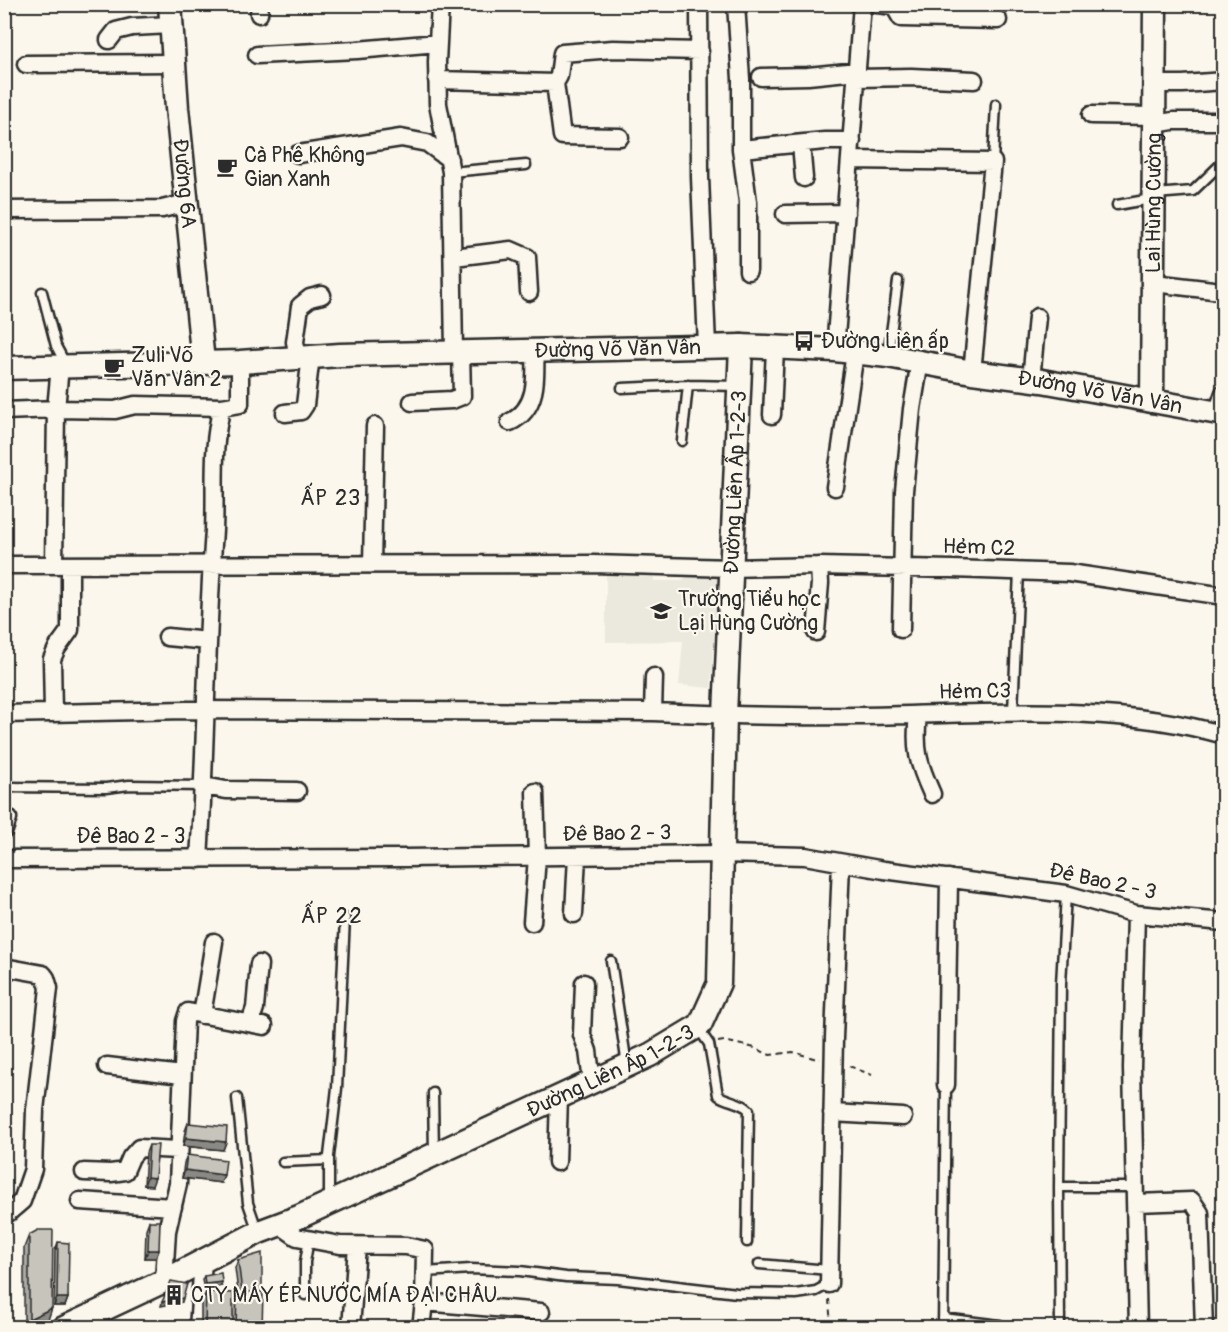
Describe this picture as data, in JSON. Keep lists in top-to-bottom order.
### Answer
{
  "streets": {
    "street": [
      "Đường 6A",
      "Lại Hùng Cường",
      "Đường Võ Văn Vân",
      "Đường Liên Ấp 1-2-3",
      "Hẻm C2",
      "Hẻm C3",
      "Đê Bao 2 - 3"
    ]
  },
  "crossings": [
    ["Đường 6A", "Đường Võ Văn Vân"],
    ["Lại Hùng Cường", "Đường Võ Văn Vân"],
    ["Đường Võ Văn Vân", "Đường Liên Ấp 1-2-3"],
    ["Đường Liên Ấp 1-2-3", "Hẻm C2"],
    ["Đường Liên Ấp 1-2-3", "Hẻm C3"],
    ["Đường Liên Ấp 1-2-3", "Đê Bao 2 - 3"]
  ],
  "districts": ["ẤP 23", "ẤP 22"],
  "places": {
    "cafe": ["Cà Phê Không Gian Xanh", "Zuli Võ Văn Vân 2"],
    "bus stop": ["Đường Liên ấp"],
    "school or university": ["Trường Tiểu học Lại Hùng Cường"],
    "building": ["CTY MÁY ÉP NƯỚC MÍA ĐẠI CHÂU"]
  }
}
